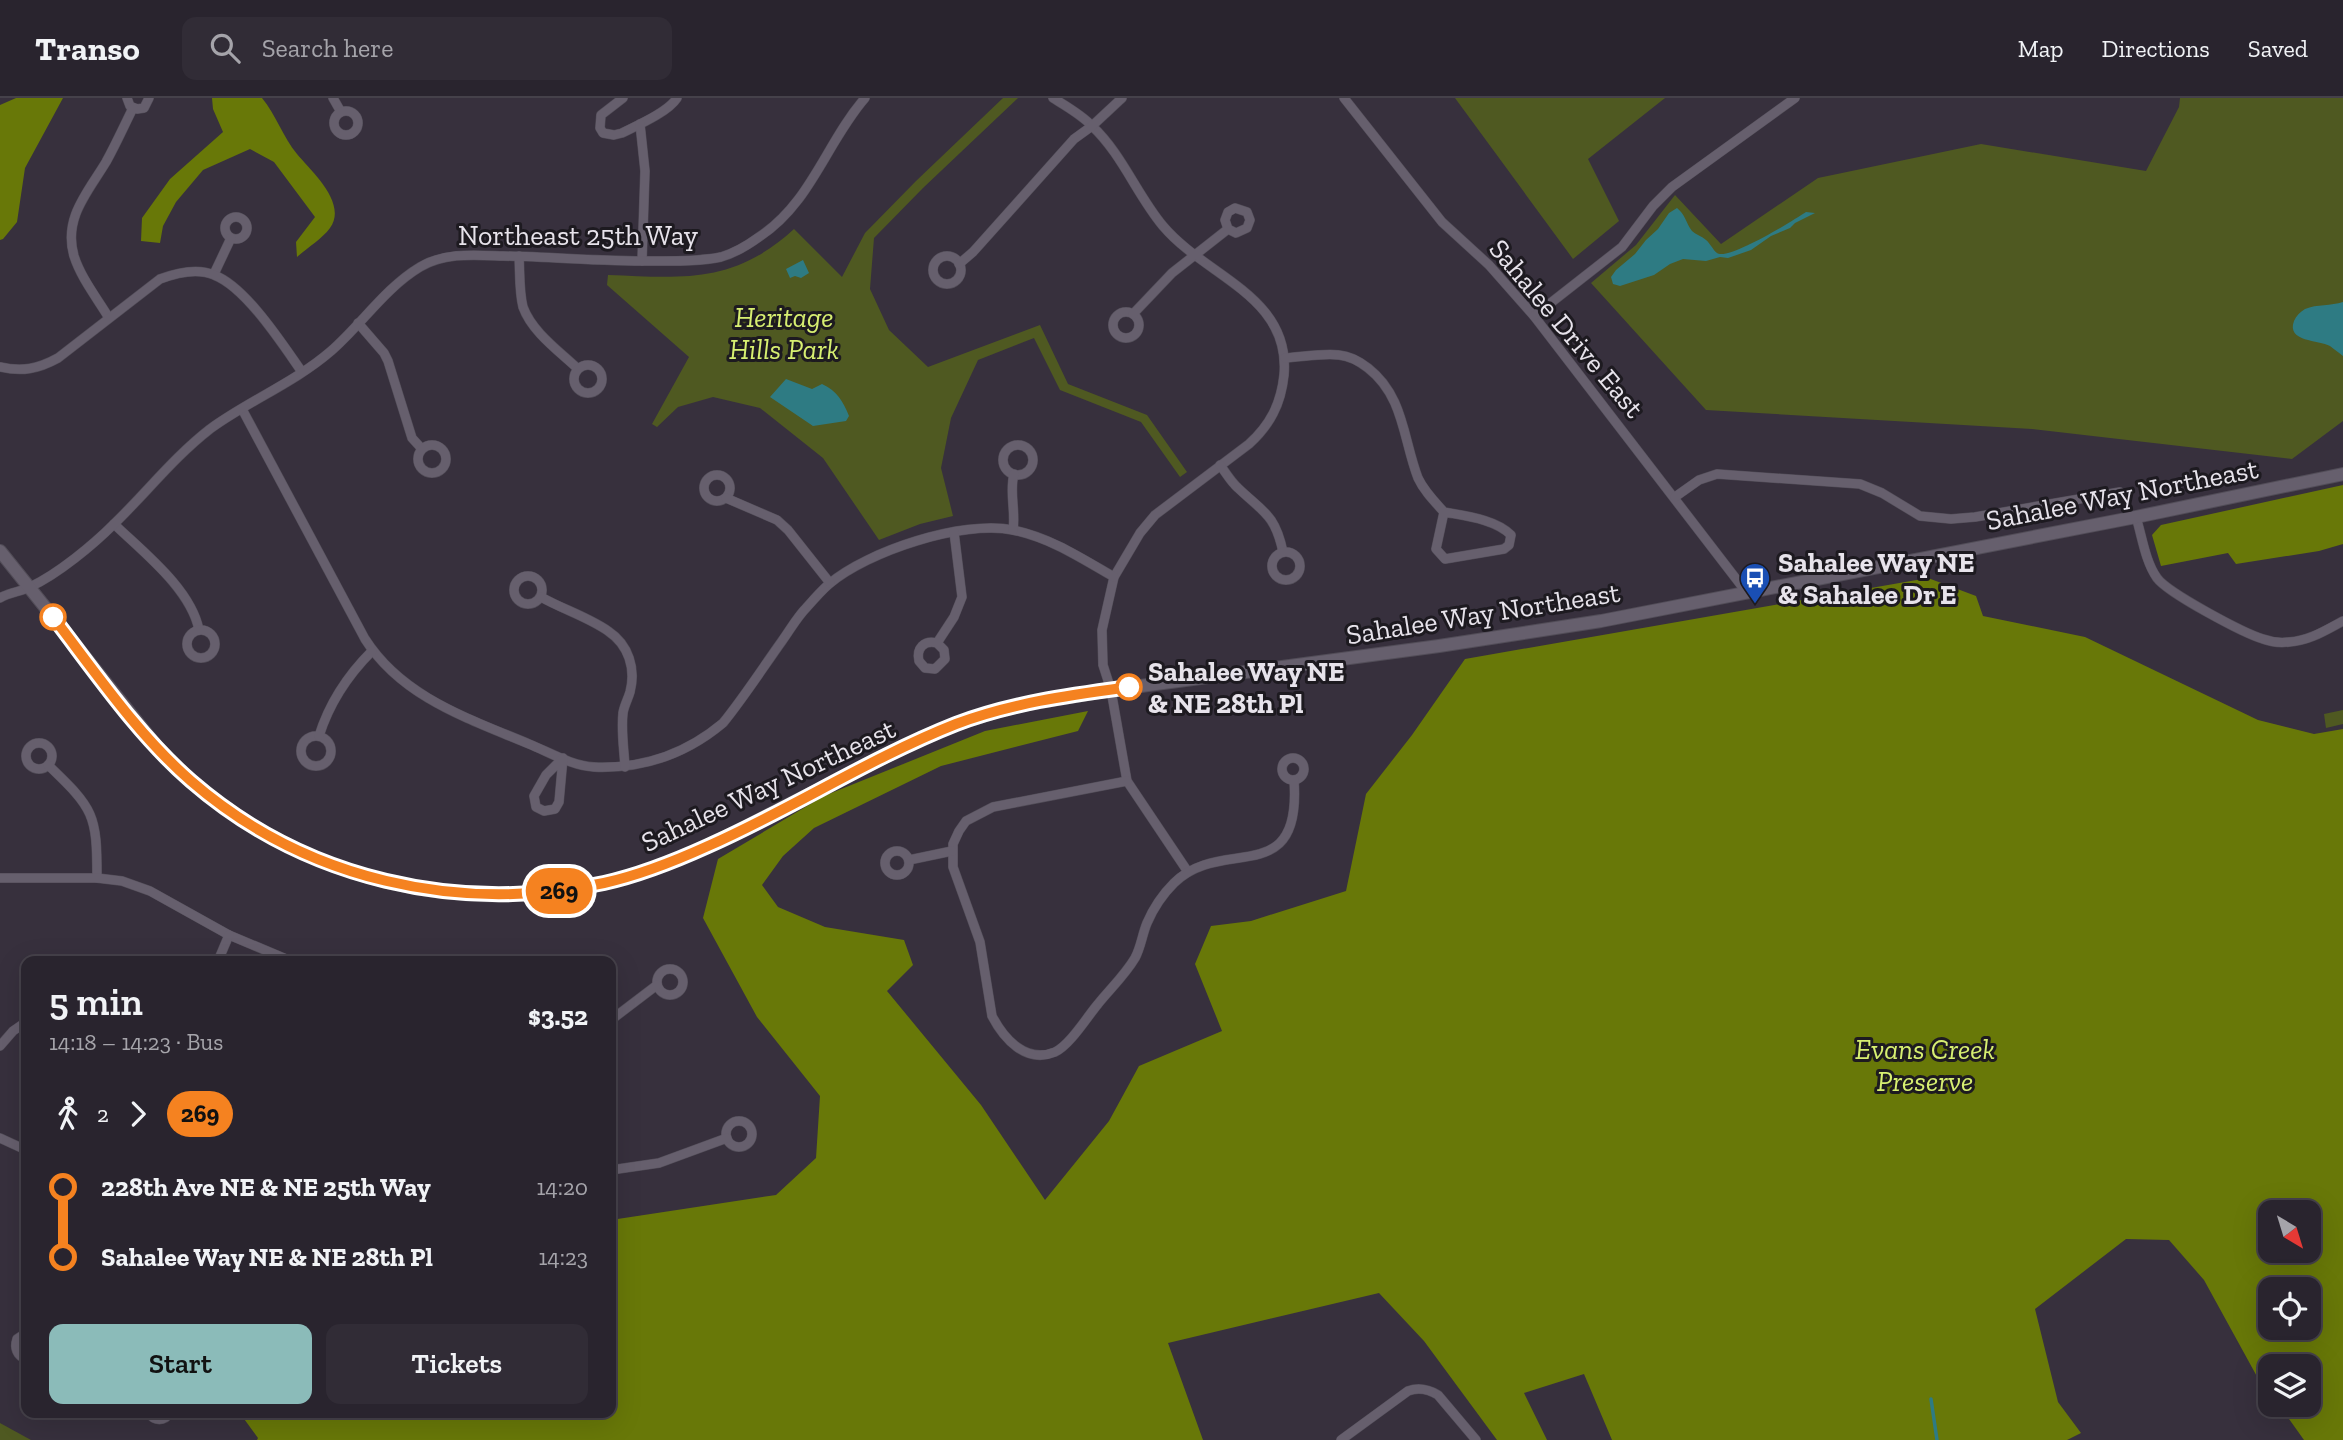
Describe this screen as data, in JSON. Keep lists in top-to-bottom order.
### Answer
{
  "streets": {
    "main road": ["Sahalee Way Northeast"],
    "street": ["Northeast 25th Way", "Sahalee Drive East"]
  },
  "crossings": [
    ["Northeast 25th Way", "Sahalee Way Northeast"],
    ["Sahalee Drive East", "Sahalee Way Northeast"]
  ],
  "parks": ["Heritage Hills Park", "Evans Creek Preserve"],
  "places": {
    "bus stop": ["Sahalee Way NE & Sahalee Dr E"],
    "other": ["Sahalee Way NE & NE 28th Pl"]
  },
  "lines": ["bus line 269"],
  "north": "bottom right",
  "page": {
    "header": "Transo",
    "search": "Search here",
    "nav": ["Map", "Directions", "Saved"],
    "on_map": "269",
    "heading": ["5 min", "14:18 – 14:23 · Bus", "$3.52"],
    "legs": ["2", "269"],
    "list": [
      {
        "name": "228th Ave NE & NE 25th Way",
        "value": "14:20"
      },
      {
        "name": "Sahalee Way NE & NE 28th Pl",
        "value": "14:23"
      }
    ],
    "buttons": ["Start", "Tickets"]
  }
}
